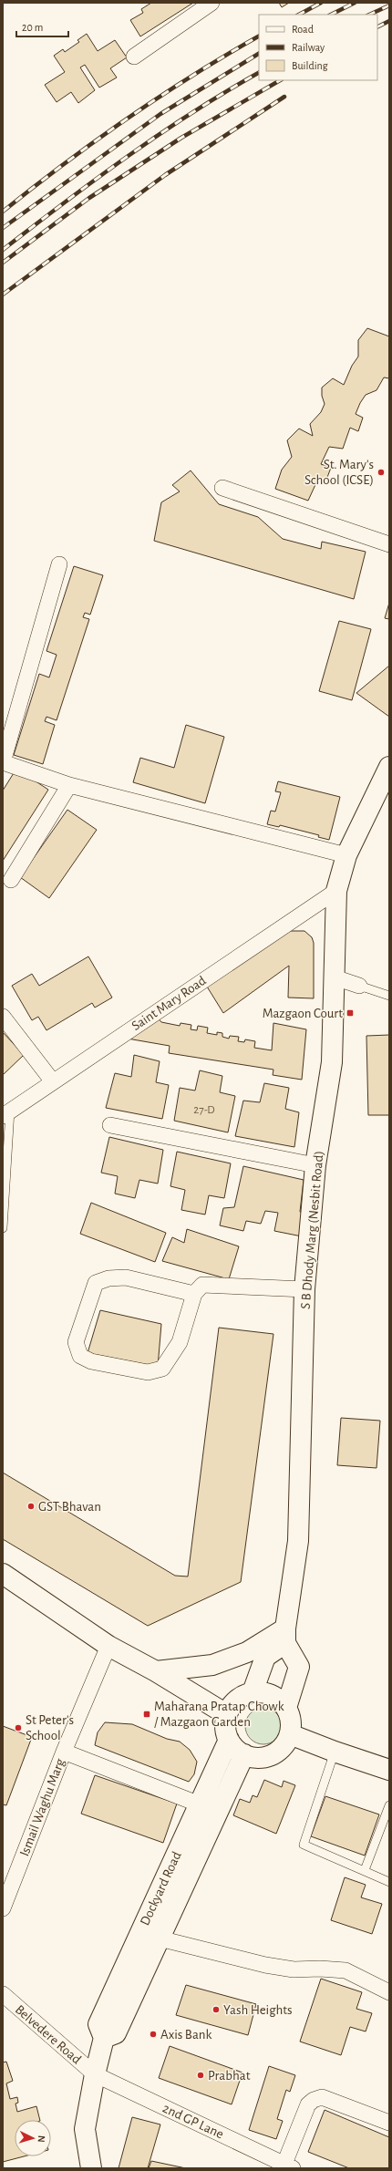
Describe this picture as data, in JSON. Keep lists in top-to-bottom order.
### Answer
{
  "streets": {
    "main road": ["S B Dhody Marg (Nesbit Road)", "Dockyard Road"],
    "street": [
      "Saint Mary Road",
      "Ismail Waghu Marg",
      "Belvedere Road",
      "2nd GP Lane"
    ]
  },
  "crossings": [
    ["Saint Mary Road", "S B Dhody Marg (Nesbit Road)"],
    ["Dockyard Road", "Belvedere Road"],
    ["Dockyard Road", "2nd GP Lane"],
    ["Belvedere Road", "2nd GP Lane"]
  ],
  "places": {
    "other": [
      "St. Mary's School (ICSE)",
      "GST Bhavan",
      "St Peter's School",
      "Yash Heights",
      "Axis Bank",
      "Prabhat"
    ],
    "transit": ["Mazgaon Court", "Maharana Pratap Chowk / Mazgaon Garden"]
  },
  "house_numbers": ["27-D"],
  "legend": ["Road", "Railway", "Building"],
  "scale_bar": "20 m",
  "north": "right"
}
